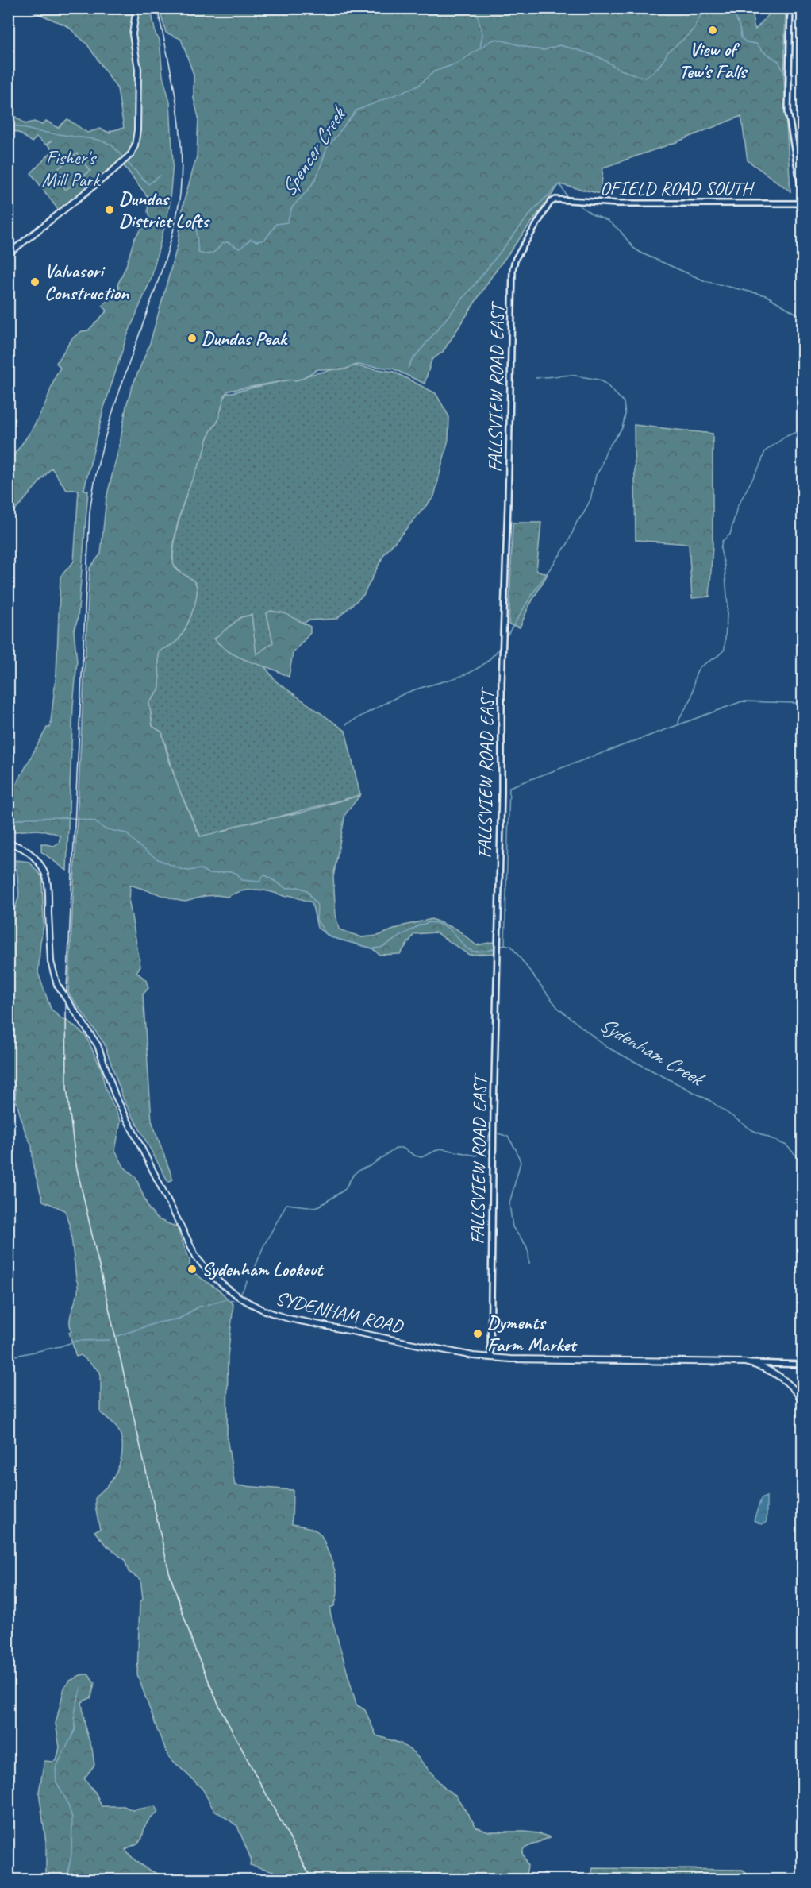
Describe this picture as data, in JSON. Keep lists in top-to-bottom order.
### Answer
{
  "streets": {
    "main road": ["SYDENHAM ROAD"],
    "street": ["OFIELD ROAD SOUTH", "FALLSVIEW ROAD EAST"]
  },
  "crossings": [
    ["OFIELD ROAD SOUTH", "FALLSVIEW ROAD EAST"],
    ["FALLSVIEW ROAD EAST", "SYDENHAM ROAD"]
  ],
  "water": ["Spencer Creek", "Sydenham Creek"],
  "parks": ["Fisher's Mill Park"],
  "places": [
    "View of Tew's Falls",
    "Dundas District Lofts",
    "Valvasori Construction",
    "Dundas Peak",
    "Sydenham Lookout",
    "Dyments Farm Market"
  ]
}
